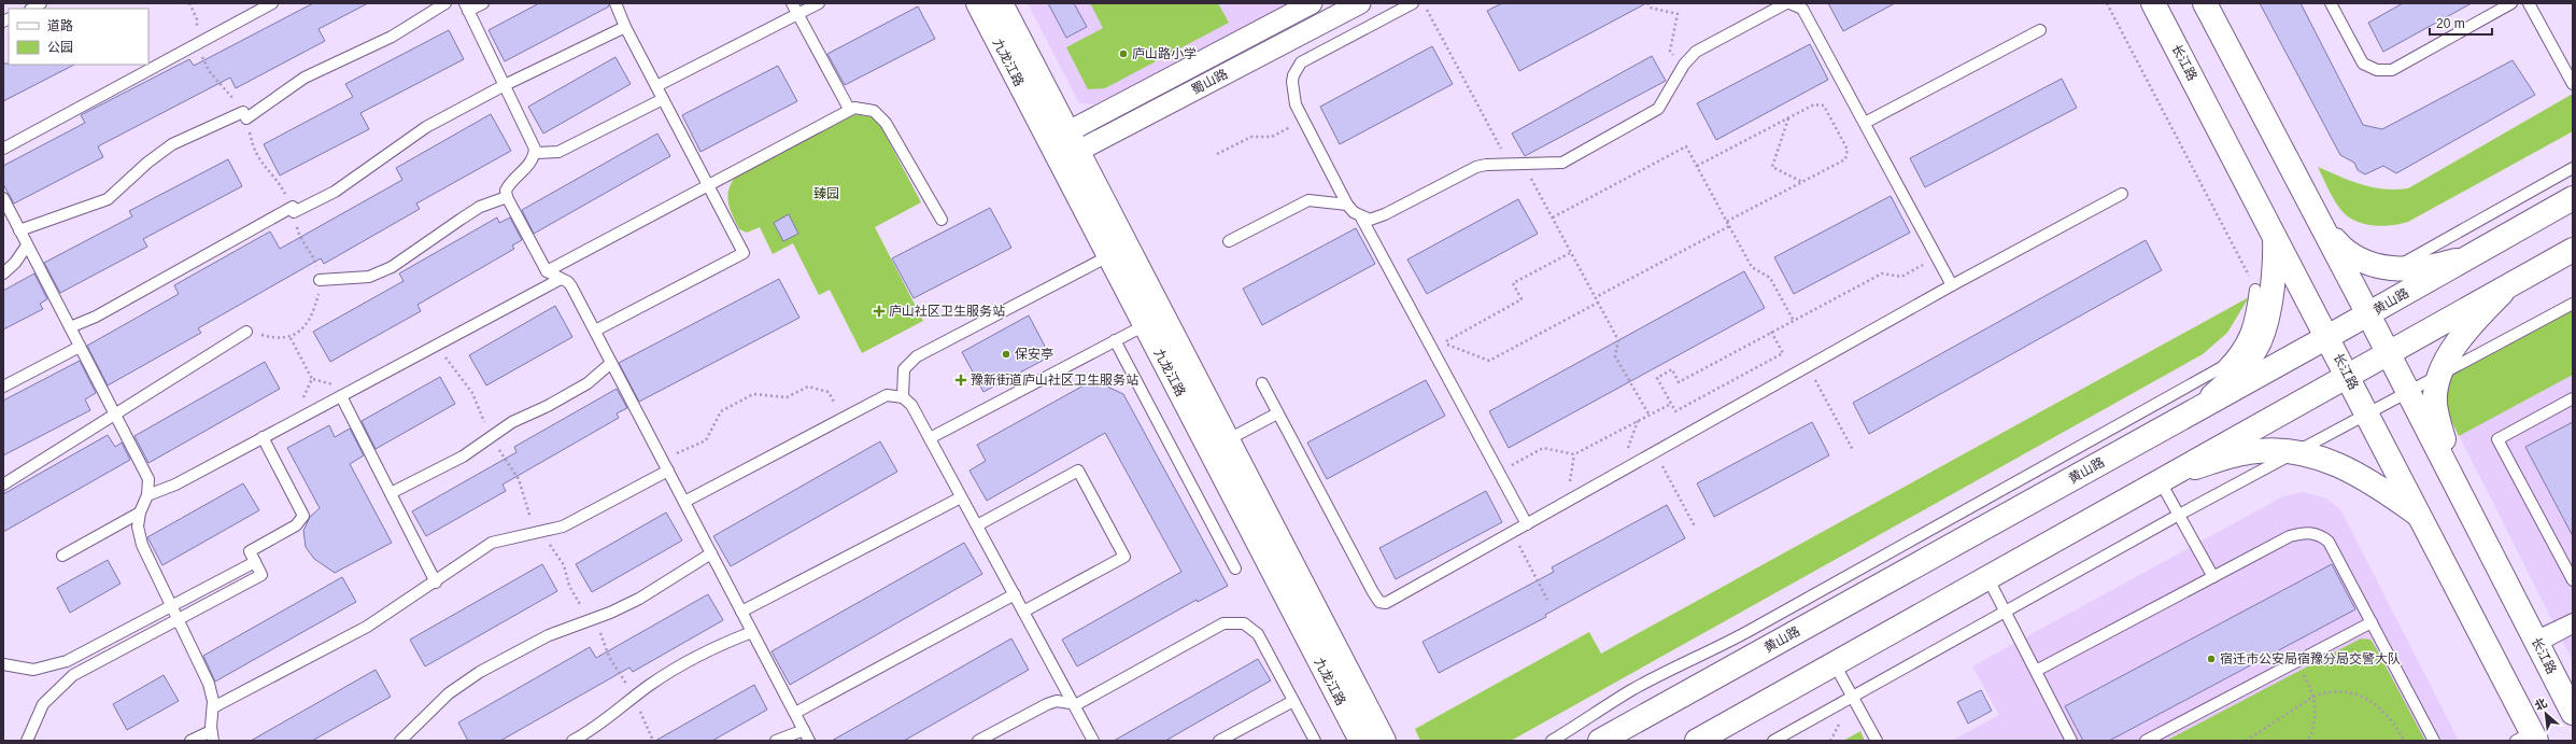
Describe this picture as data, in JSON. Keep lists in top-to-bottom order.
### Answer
{
  "streets": {
    "street": [
      "九龙江路",
      "长江路",
      "蜀山路",
      "黄山路"
    ]
  },
  "crossings": [
    ["九龙江路", "蜀山路"],
    ["长江路", "黄山路"]
  ],
  "parks": ["臻园"],
  "places": {
    "other": ["庐山路小学", "保安亭", "宿迁市公安局宿豫分局交警大队"],
    "health": ["庐山社区卫生服务站", "豫新街道庐山社区卫生服务站"]
  },
  "legend": ["道路", "公园"],
  "scale_bar": "20 m",
  "north": "top left"
}
